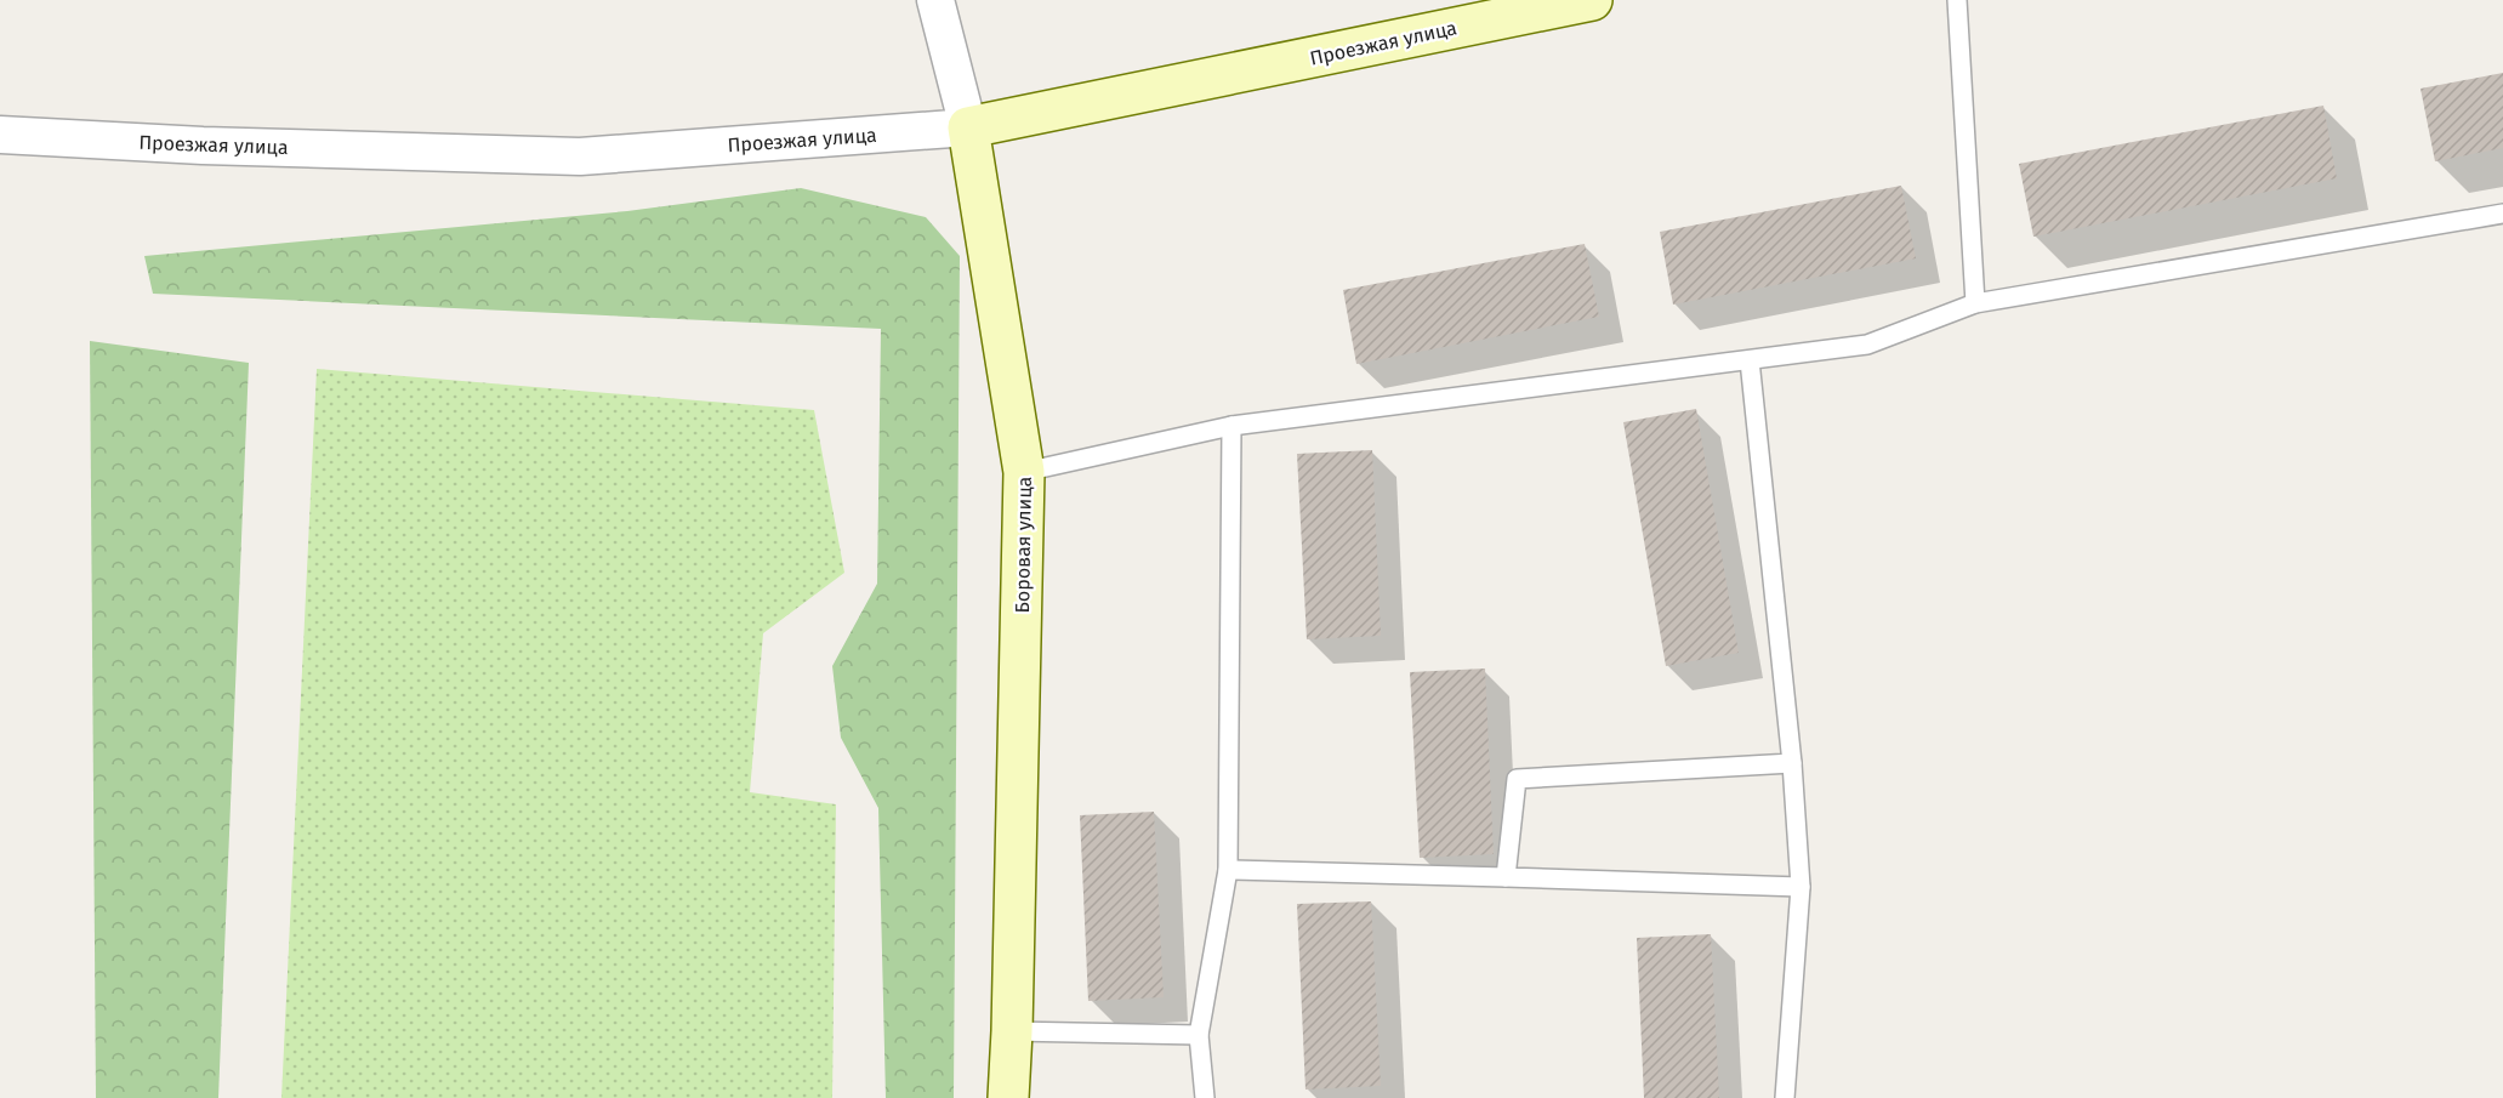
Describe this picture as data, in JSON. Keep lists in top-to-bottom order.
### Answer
{
  "streets": {
    "street": ["Проезжая улица", "Боровая улица"]
  },
  "crossings": [
    ["Проезжая улица", "Боровая улица"]
  ]
}
